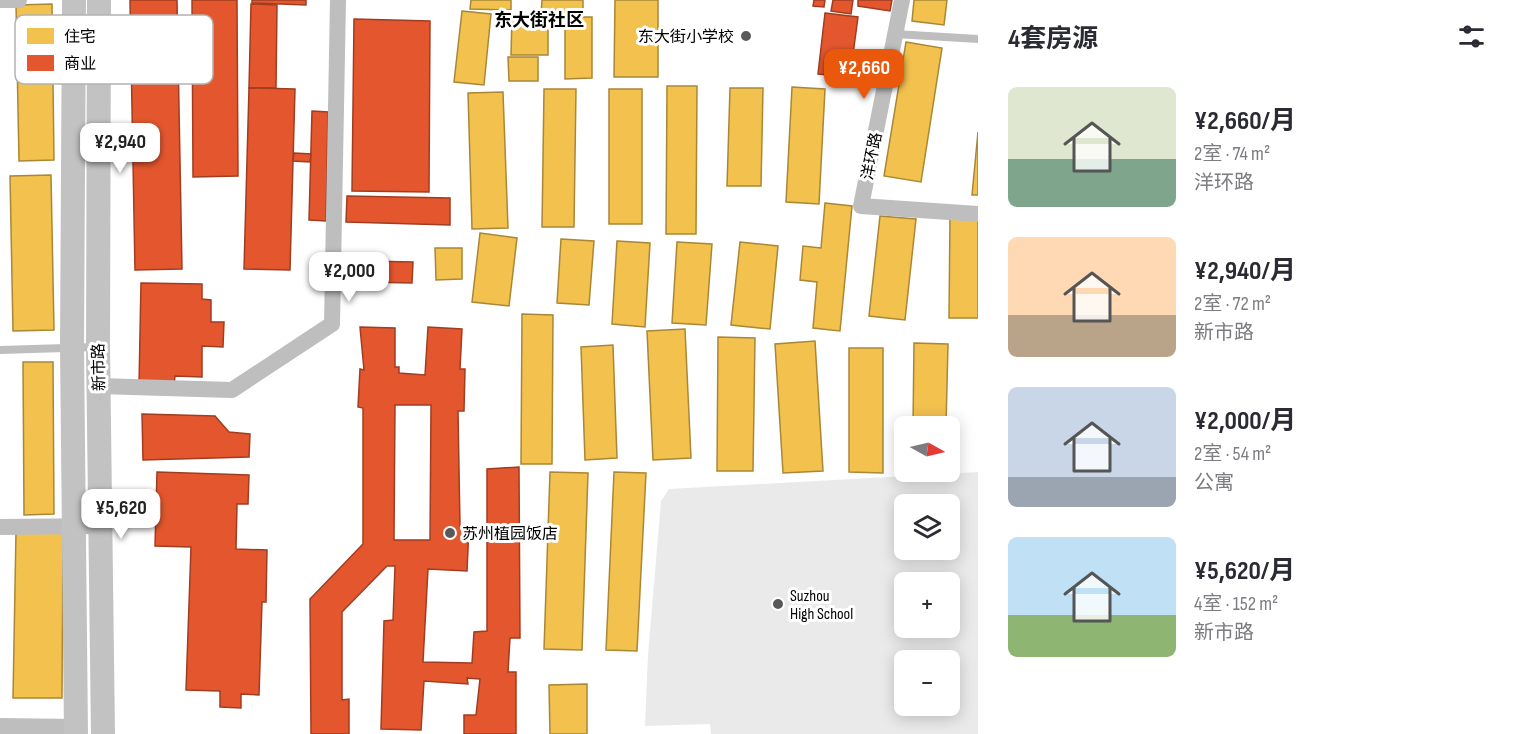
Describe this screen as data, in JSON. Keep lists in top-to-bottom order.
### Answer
{
  "streets": {
    "main road": ["新市路"],
    "street": ["洋环路"]
  },
  "districts": ["东大街社区"],
  "places": ["东大街小学校", "苏州植园饭店", "Suzhou High School"],
  "legend": ["住宅", "商业"],
  "north": "right",
  "page": {
    "heading": "4套房源",
    "price": [
      "¥2,660",
      "¥2,940",
      "¥2,000",
      "¥5,620"
    ],
    "list": [
      {
        "name": "¥2,660/月",
        "note": "2室 · 74 m² · 洋环路"
      },
      {
        "name": "¥2,940/月",
        "note": "2室 · 72 m² · 新市路"
      },
      {
        "name": "¥2,000/月",
        "note": "2室 · 54 m² · 公寓"
      },
      {
        "name": "¥5,620/月",
        "note": "4室 · 152 m² · 新市路"
      }
    ],
    "map_buttons": ["+", "−"]
  }
}
